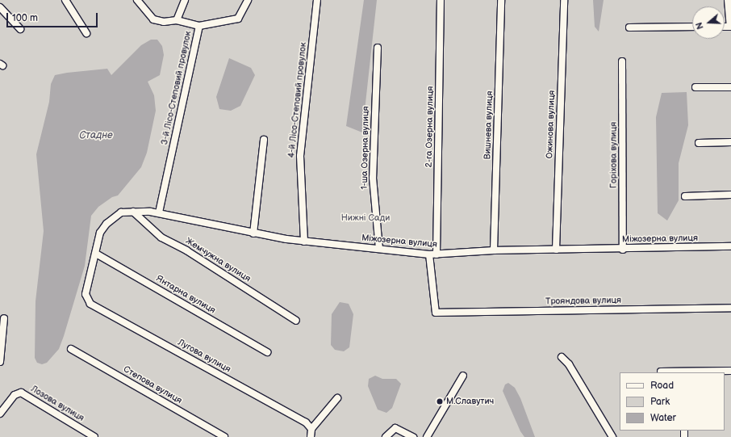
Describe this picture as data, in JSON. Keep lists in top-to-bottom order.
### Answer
{
  "streets": {
    "street": [
      "3-й Лісо-Степовий провулок",
      "4-й Лісо-Степовий провулок",
      "Ожинова вулиця",
      "Вишнева вулиця",
      "2-га Озерна вулиця",
      "1-ша Озерна вулиця",
      "Горіхова вулиця",
      "Міжозерна вулиця",
      "Жемчужна вулиця",
      "Янтарна вулиця",
      "Трояндова вулиця",
      "Лугова вулиця",
      "Степова вулиця",
      "Лозова вулиця"
    ]
  },
  "crossings": [
    ["3-й Лісо-Степовий провулок", "Міжозерна вулиця"],
    ["4-й Лісо-Степовий провулок", "Міжозерна вулиця"],
    ["Ожинова вулиця", "Міжозерна вулиця"],
    ["Вишнева вулиця", "Міжозерна вулиця"],
    ["2-га Озерна вулиця", "Міжозерна вулиця"],
    ["1-ша Озерна вулиця", "Міжозерна вулиця"],
    ["Горіхова вулиця", "Міжозерна вулиця"],
    ["Міжозерна вулиця", "Жемчужна вулиця"],
    ["Міжозерна вулиця", "Янтарна вулиця"],
    ["Міжозерна вулиця", "Трояндова вулиця"],
    ["Міжозерна вулиця", "Лугова вулиця"],
    ["Янтарна вулиця", "Лугова вулиця"]
  ],
  "water": ["Стадне"],
  "parks": ["Нижні Сади"],
  "places": ["М.Славутич"],
  "legend": ["Road", "Park", "Water"],
  "scale_bar": "100 m",
  "north": "left"
}
